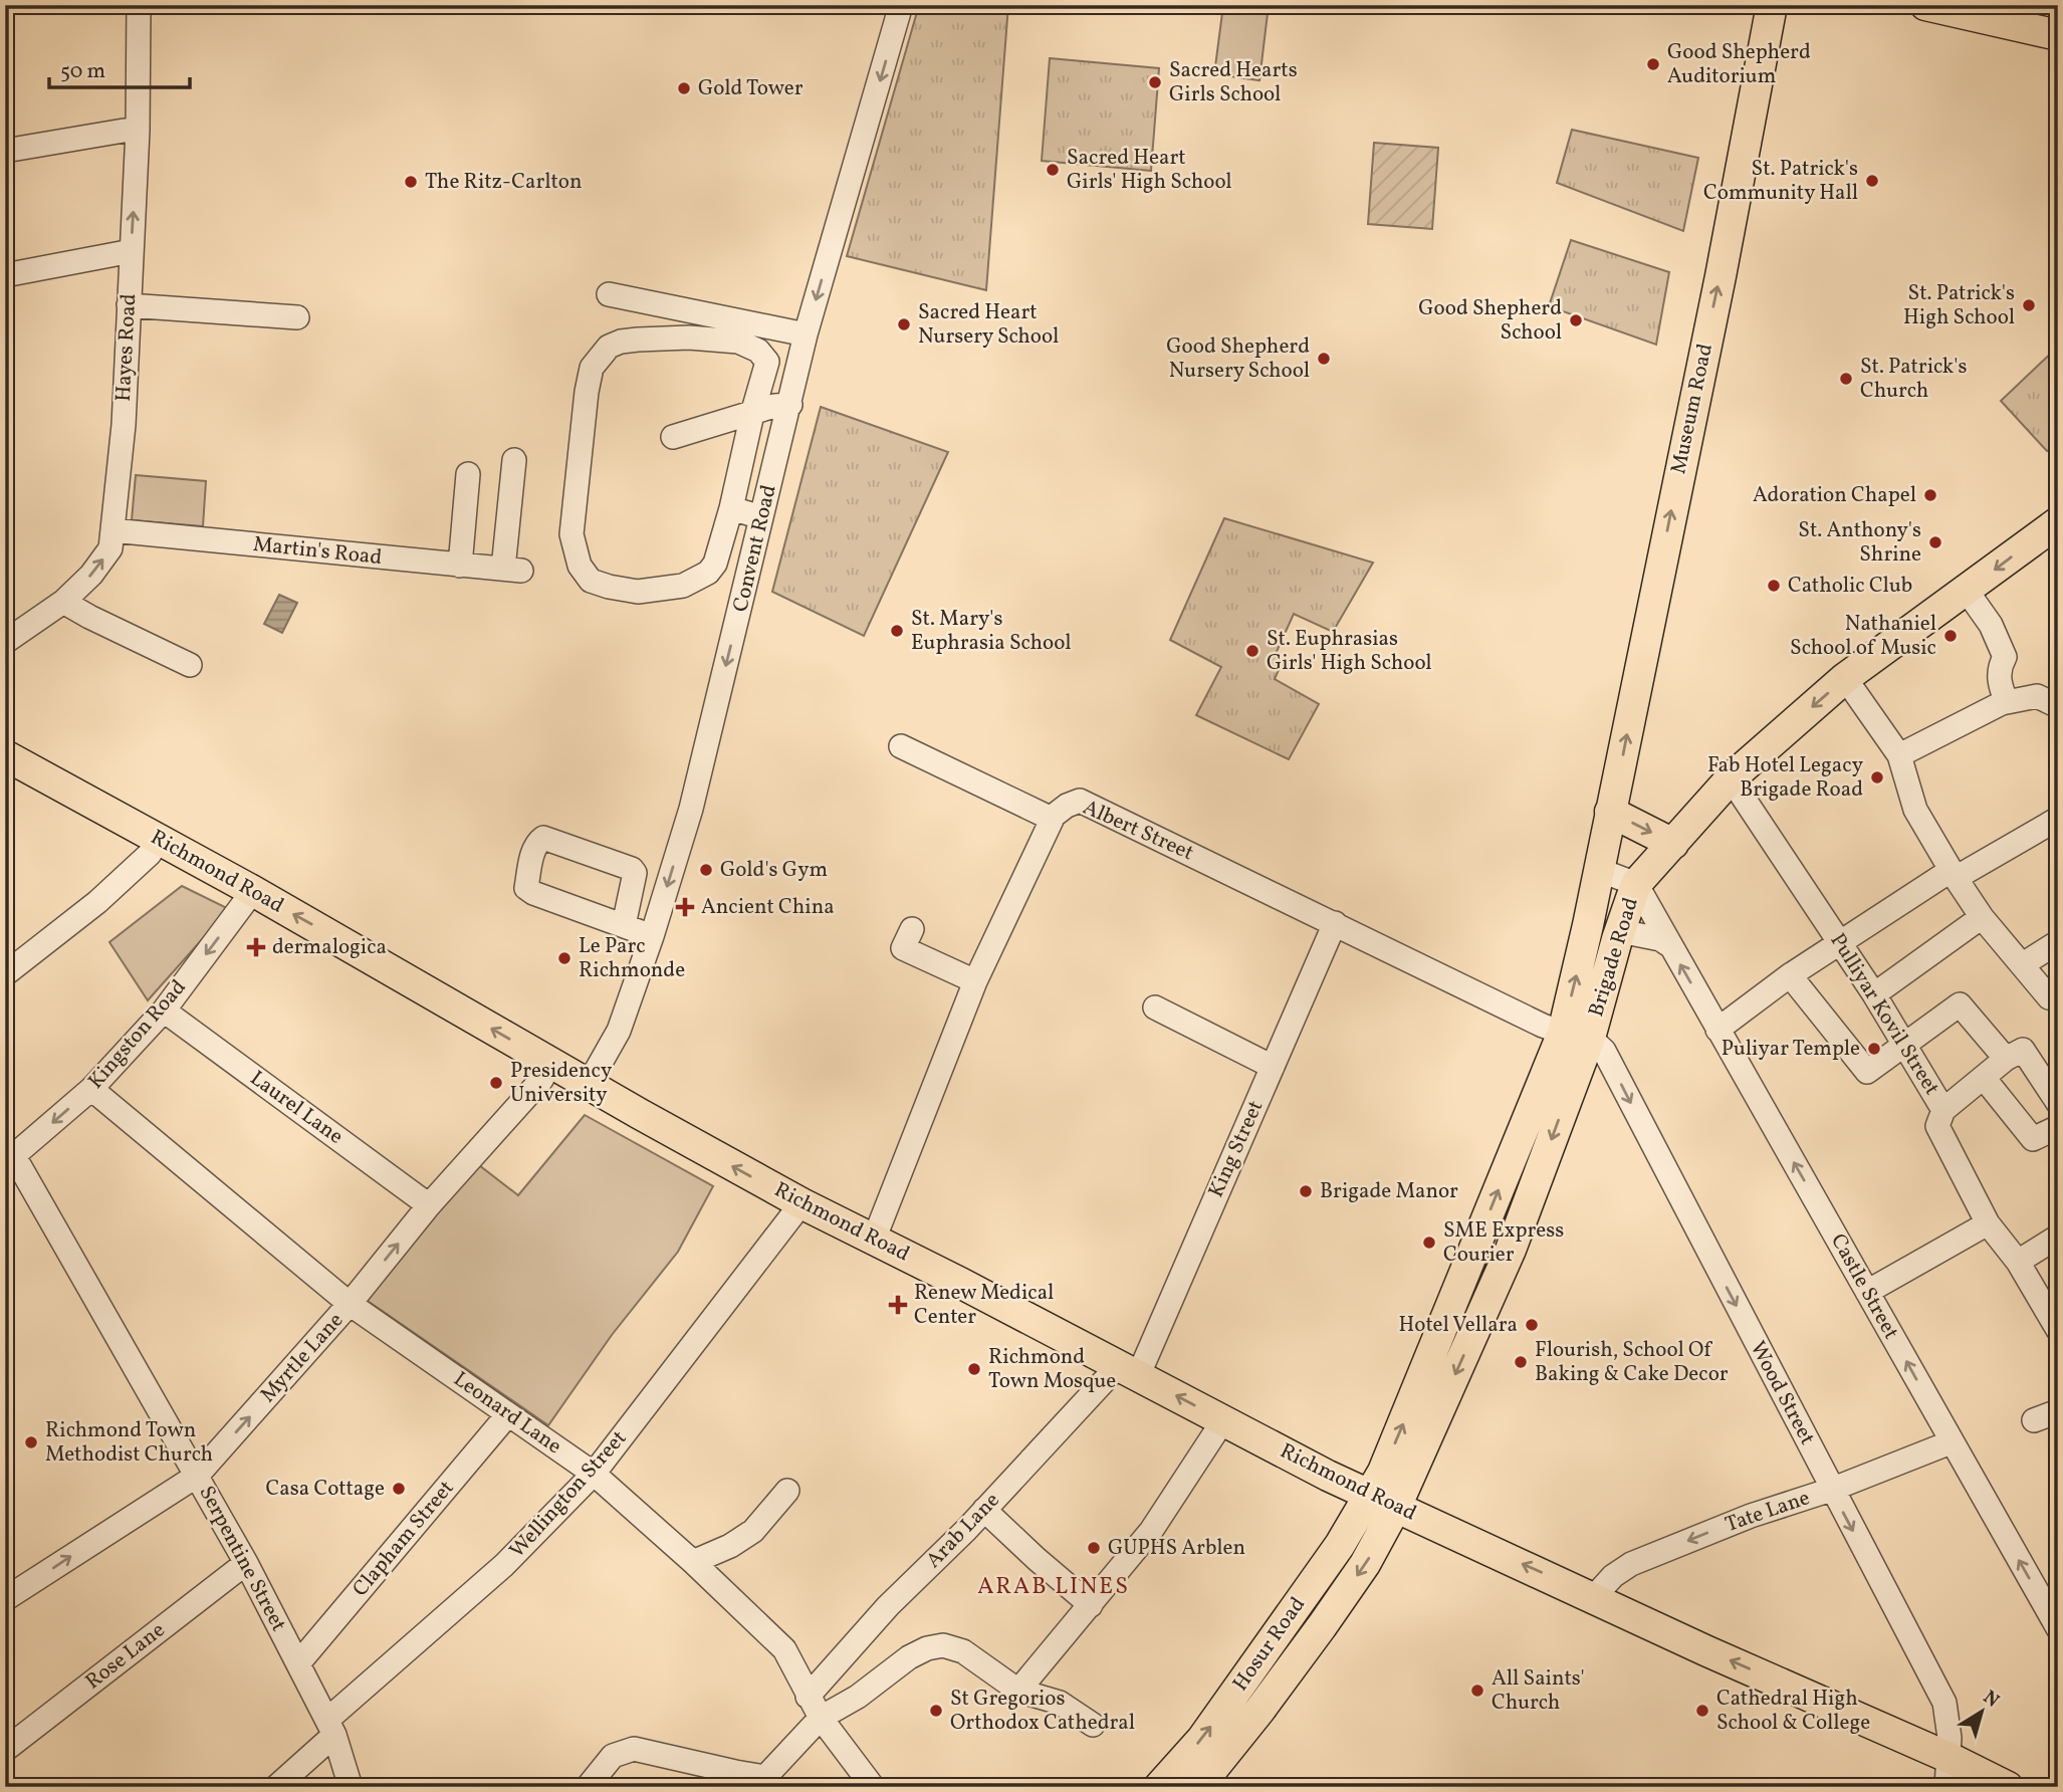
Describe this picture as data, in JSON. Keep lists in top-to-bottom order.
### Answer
{
  "streets": {
    "main road": [
      "Museum Road",
      "Richmond Road",
      "Brigade Road",
      "Hosur Road"
    ],
    "street": [
      "Hayes Road",
      "Convent Road",
      "Martin's Road",
      "Albert Street",
      "Pulliyar Kovil Street",
      "Kingston Road",
      "Laurel Lane",
      "King Street",
      "Castle Street",
      "Myrtle Lane",
      "Wood Street",
      "Leonard Lane",
      "Wellington Street",
      "Tate Lane",
      "Arab Lane",
      "Clapham Street",
      "Serpentine Street",
      "Rose Lane"
    ]
  },
  "crossings": [
    ["Hayes Road", "Martin's Road"],
    ["Museum Road", "Brigade Road"],
    ["Convent Road", "Richmond Road"],
    ["Albert Street", "Richmond Road"],
    ["Albert Street", "Brigade Road"],
    ["Albert Street", "King Street"],
    ["Albert Street", "Wood Street"],
    ["Richmond Road", "Brigade Road"],
    ["Richmond Road", "Kingston Road"],
    ["Richmond Road", "King Street"],
    ["Richmond Road", "Myrtle Lane"],
    ["Richmond Road", "Wood Street"],
    ["Richmond Road", "Wellington Street"],
    ["Richmond Road", "Tate Lane"],
    ["Richmond Road", "Arab Lane"],
    ["Richmond Road", "Hosur Road"],
    ["Brigade Road", "Pulliyar Kovil Street"],
    ["Brigade Road", "Castle Street"],
    ["Brigade Road", "Wood Street"],
    ["Brigade Road", "Hosur Road"],
    ["Kingston Road", "Laurel Lane"],
    ["Kingston Road", "Leonard Lane"],
    ["Kingston Road", "Serpentine Street"],
    ["Laurel Lane", "Myrtle Lane"],
    ["King Street", "Arab Lane"],
    ["Castle Street", "Tate Lane"],
    ["Myrtle Lane", "Leonard Lane"],
    ["Myrtle Lane", "Serpentine Street"],
    ["Wood Street", "Tate Lane"],
    ["Leonard Lane", "Wellington Street"],
    ["Leonard Lane", "Arab Lane"],
    ["Leonard Lane", "Clapham Street"],
    ["Wellington Street", "Serpentine Street"],
    ["Clapham Street", "Serpentine Street"],
    ["Serpentine Street", "Rose Lane"]
  ],
  "one_way": [
    "Museum Road",
    "Convent Road",
    "Richmond Road",
    "Castle Street",
    "Myrtle Lane",
    "Wood Street",
    "Tate Lane"
  ],
  "districts": ["ARAB LINES"],
  "places": {
    "other": [
      "Good Shepherd Auditorium",
      "Sacred Hearts Girls School",
      "Gold Tower",
      "Sacred Heart Girls' High School",
      "St. Patrick's Community Hall",
      "The Ritz-Carlton",
      "St. Patrick's High School",
      "Good Shepherd School",
      "Sacred Heart Nursery School",
      "Good Shepherd Nursery School",
      "St. Patrick's Church",
      "Adoration Chapel",
      "St. Anthony's Shrine",
      "Catholic Club",
      "St. Mary's Euphrasia School",
      "Nathaniel School of Music",
      "St. Euphrasias Girls' High School",
      "Fab Hotel Legacy Brigade Road",
      "Gold's Gym",
      "Le Parc Richmonde",
      "Puliyar Temple",
      "Presidency University",
      "Brigade Manor",
      "SME Express Courier",
      "Hotel Vellara",
      "Flourish, School Of Baking & Cake Decor",
      "Richmond Town Mosque",
      "Richmond Town Methodist Church",
      "Casa Cottage",
      "GUPHS Arblen",
      "All Saints' Church",
      "St Gregorios Orthodox Cathedral",
      "Cathedral High School & College"
    ],
    "health": ["Ancient China", "dermalogica", "Renew Medical Center"]
  },
  "scale_bar": "50 m",
  "north": "top right"
}
